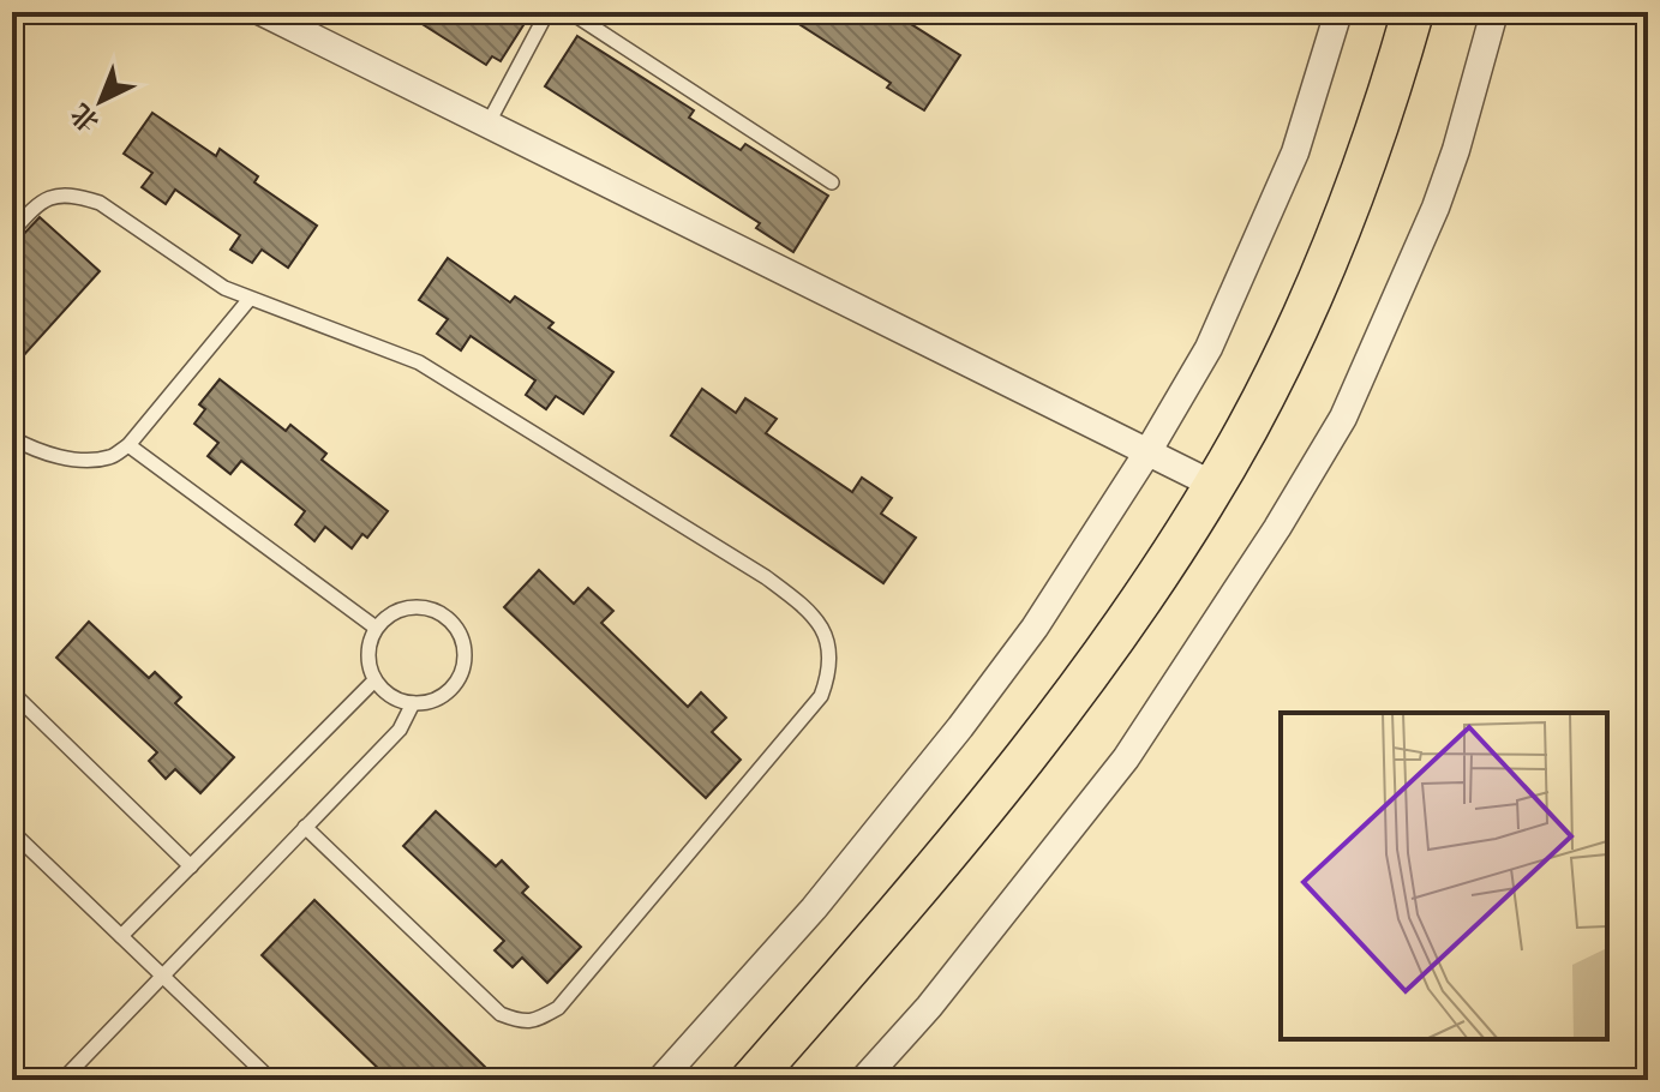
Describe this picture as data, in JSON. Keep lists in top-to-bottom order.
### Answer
{
  "north": "bottom left"
}
